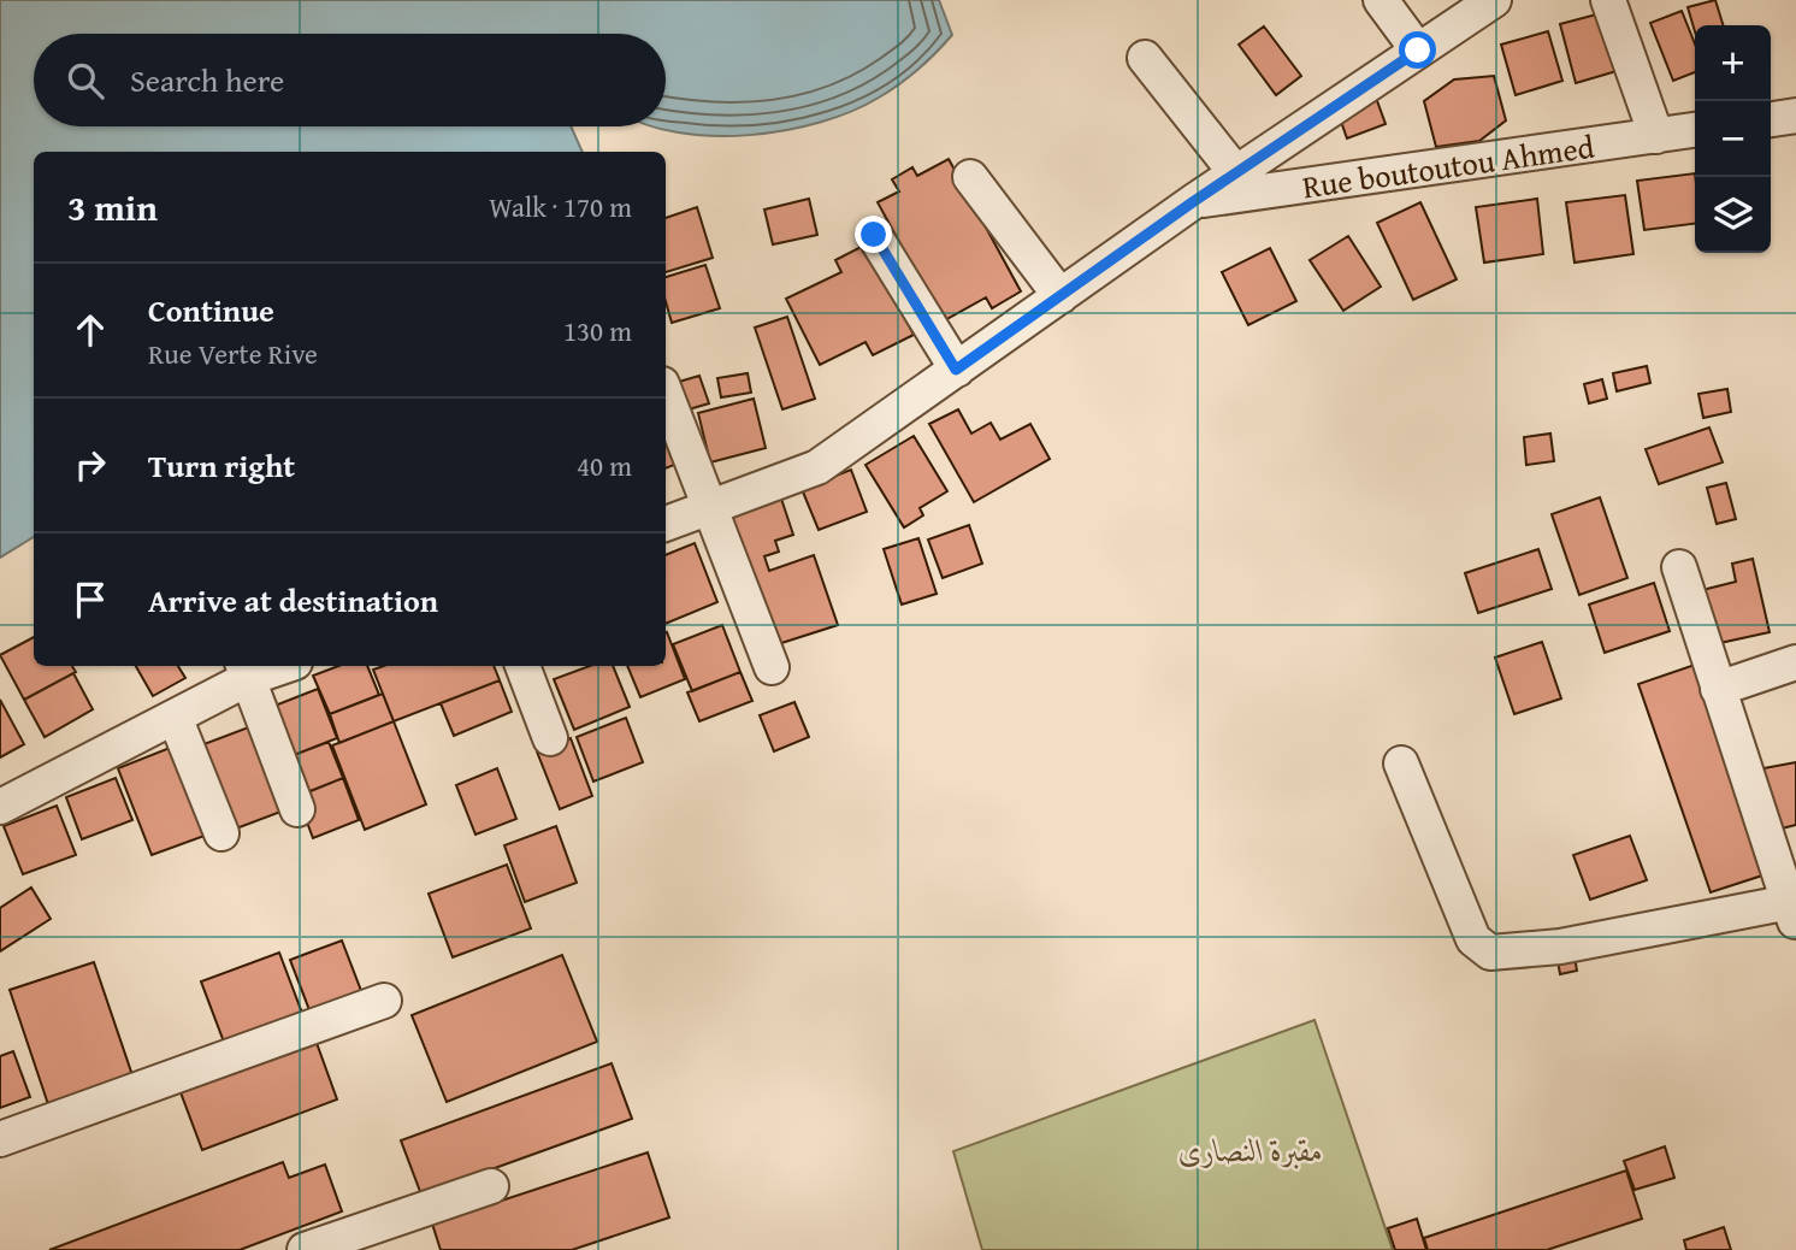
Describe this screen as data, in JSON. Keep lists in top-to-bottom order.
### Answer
{
  "streets": {
    "street": ["Rue boutoutou Ahmed"]
  },
  "parks": ["مقبرة النصارى"],
  "page": {
    "map_buttons": ["+", "−"],
    "search": "Search here",
    "heading": ["3 min", "Walk · 170 m"],
    "list": [
      ["Continue", "Rue Verte Rive", "130 m"],
      ["Turn right", "40 m"],
      "Arrive at destination"
    ]
  }
}
